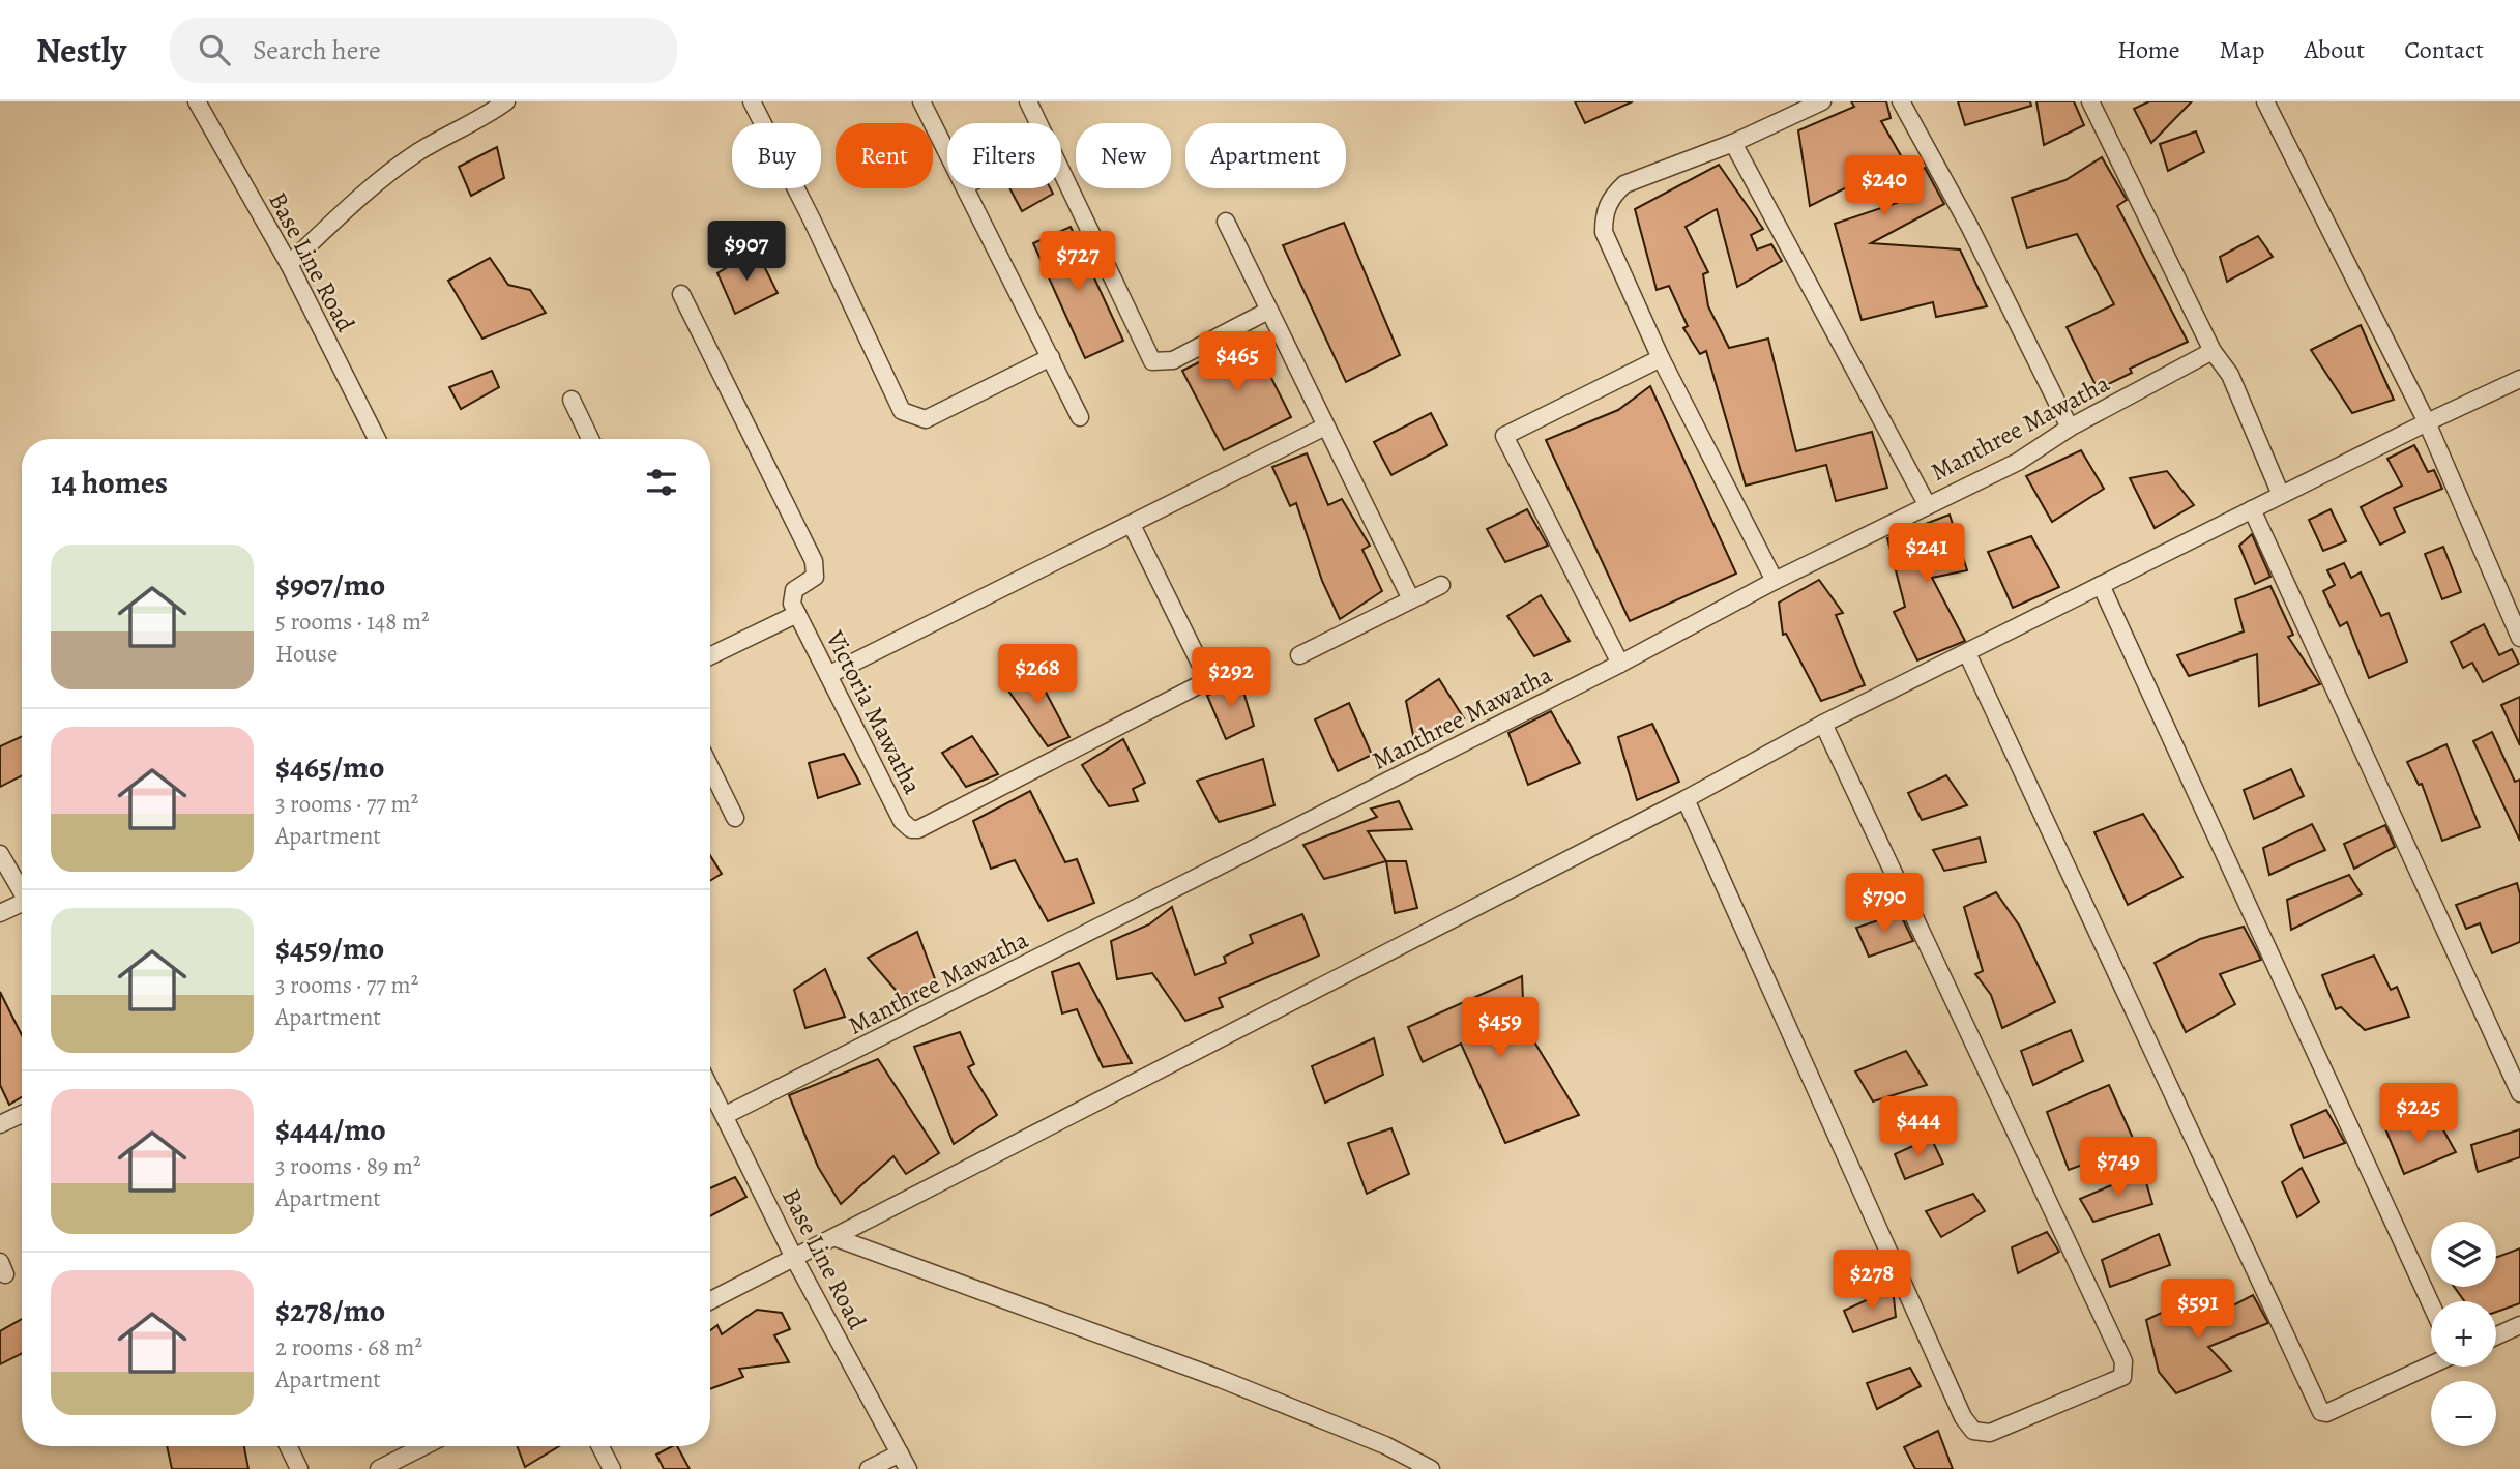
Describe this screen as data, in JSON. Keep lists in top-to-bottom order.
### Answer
{
  "streets": {
    "street": ["Base Line Road", "Manthree Mawatha", "Victoria Mawatha"]
  },
  "crossings": [
    ["Base Line Road", "Manthree Mawatha"]
  ],
  "page": {
    "header": "Nestly",
    "search": "Search here",
    "nav": [
      "Home",
      "Map",
      "About",
      "Contact"
    ],
    "chip": [
      "Buy",
      "Rent",
      "Filters",
      "New",
      "Apartment"
    ],
    "price": [
      "$240",
      "$907",
      "$727",
      "$465",
      "$241",
      "$268",
      "$292",
      "$790",
      "$459",
      "$225",
      "$444",
      "$749",
      "$278",
      "$591"
    ],
    "heading": "14 homes",
    "list": [
      {
        "name": "$907/mo",
        "note": "5 rooms · 148 m² · House"
      },
      {
        "name": "$465/mo",
        "note": "3 rooms · 77 m² · Apartment"
      },
      {
        "name": "$459/mo",
        "note": "3 rooms · 77 m² · Apartment"
      },
      {
        "name": "$444/mo",
        "note": "3 rooms · 89 m² · Apartment"
      },
      {
        "name": "$278/mo",
        "note": "2 rooms · 68 m² · Apartment"
      }
    ],
    "map_buttons": ["+", "−"]
  }
}
